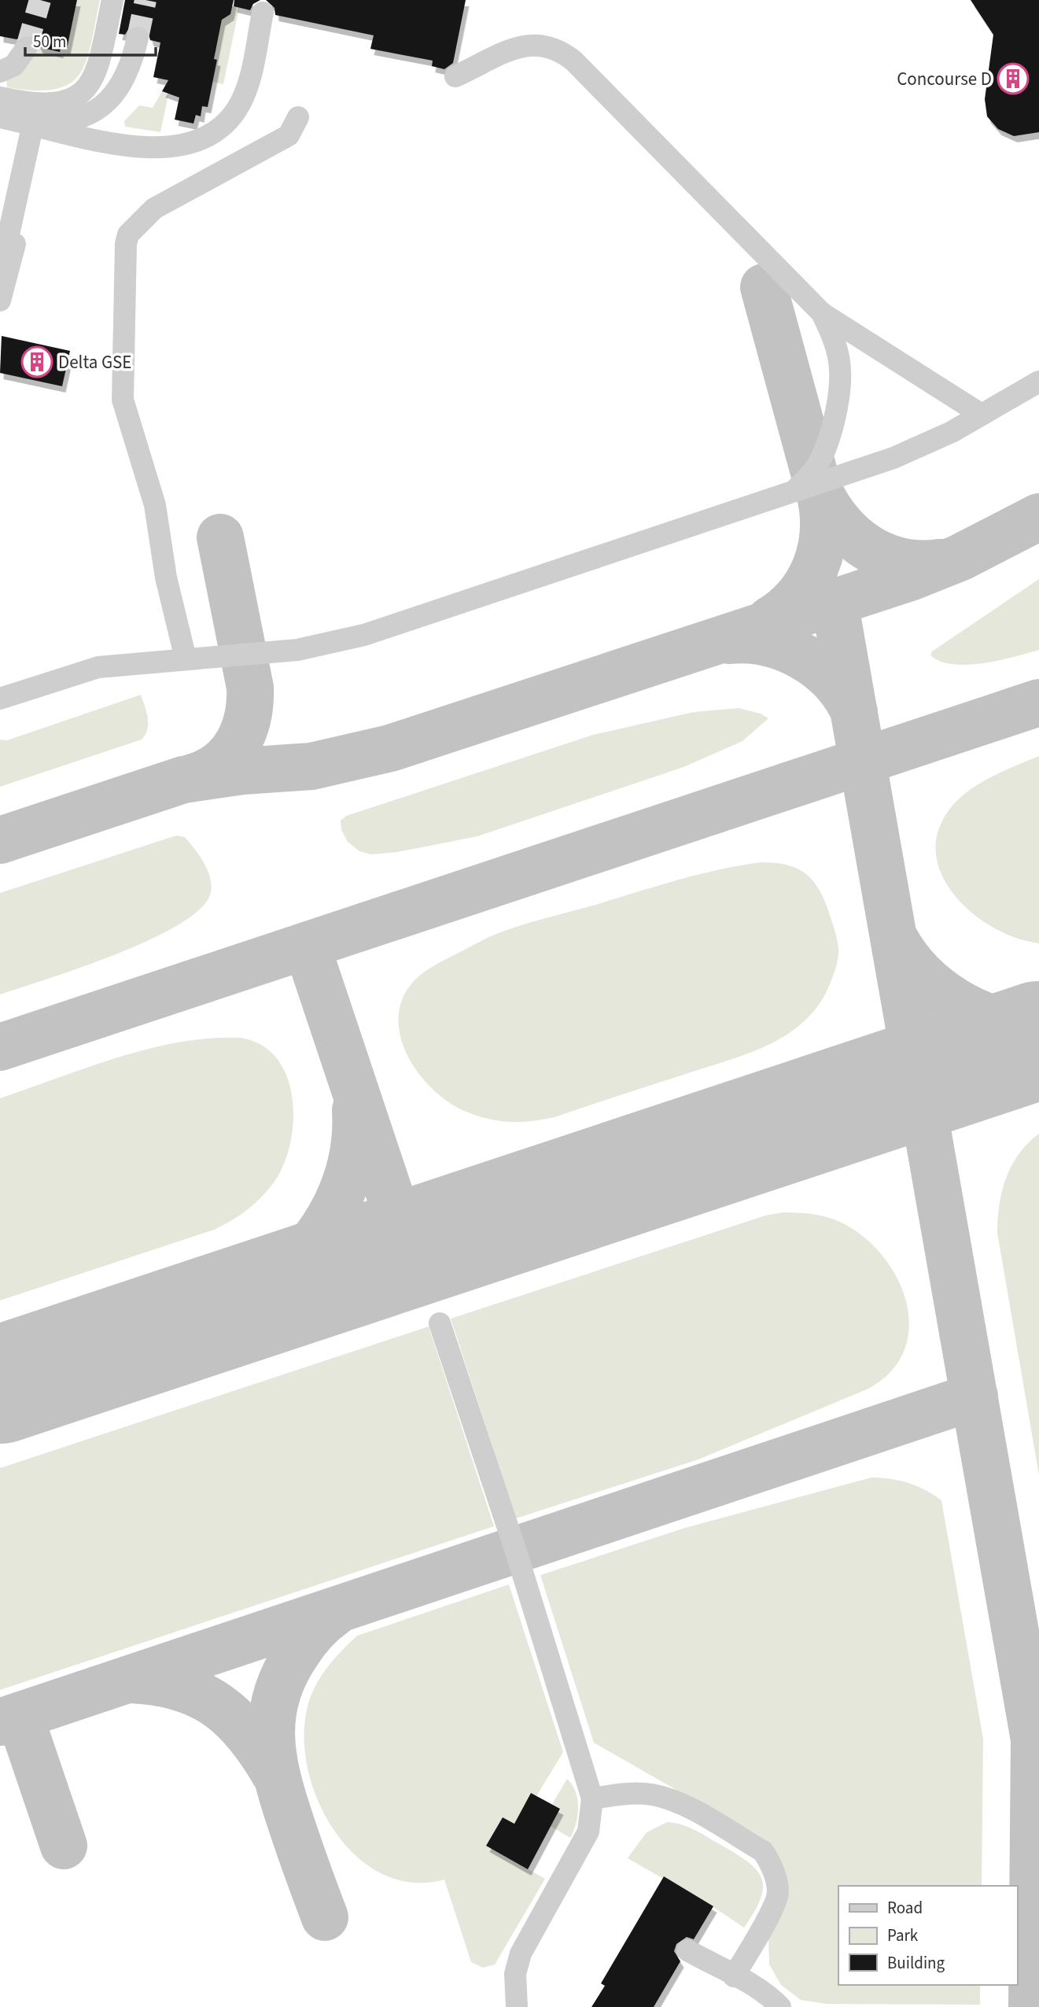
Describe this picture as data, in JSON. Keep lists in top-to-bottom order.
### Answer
{
  "places": {
    "building": ["Concourse D", "Delta GSE"]
  },
  "legend": ["Road", "Park", "Building"],
  "scale_bar": "50 m"
}
